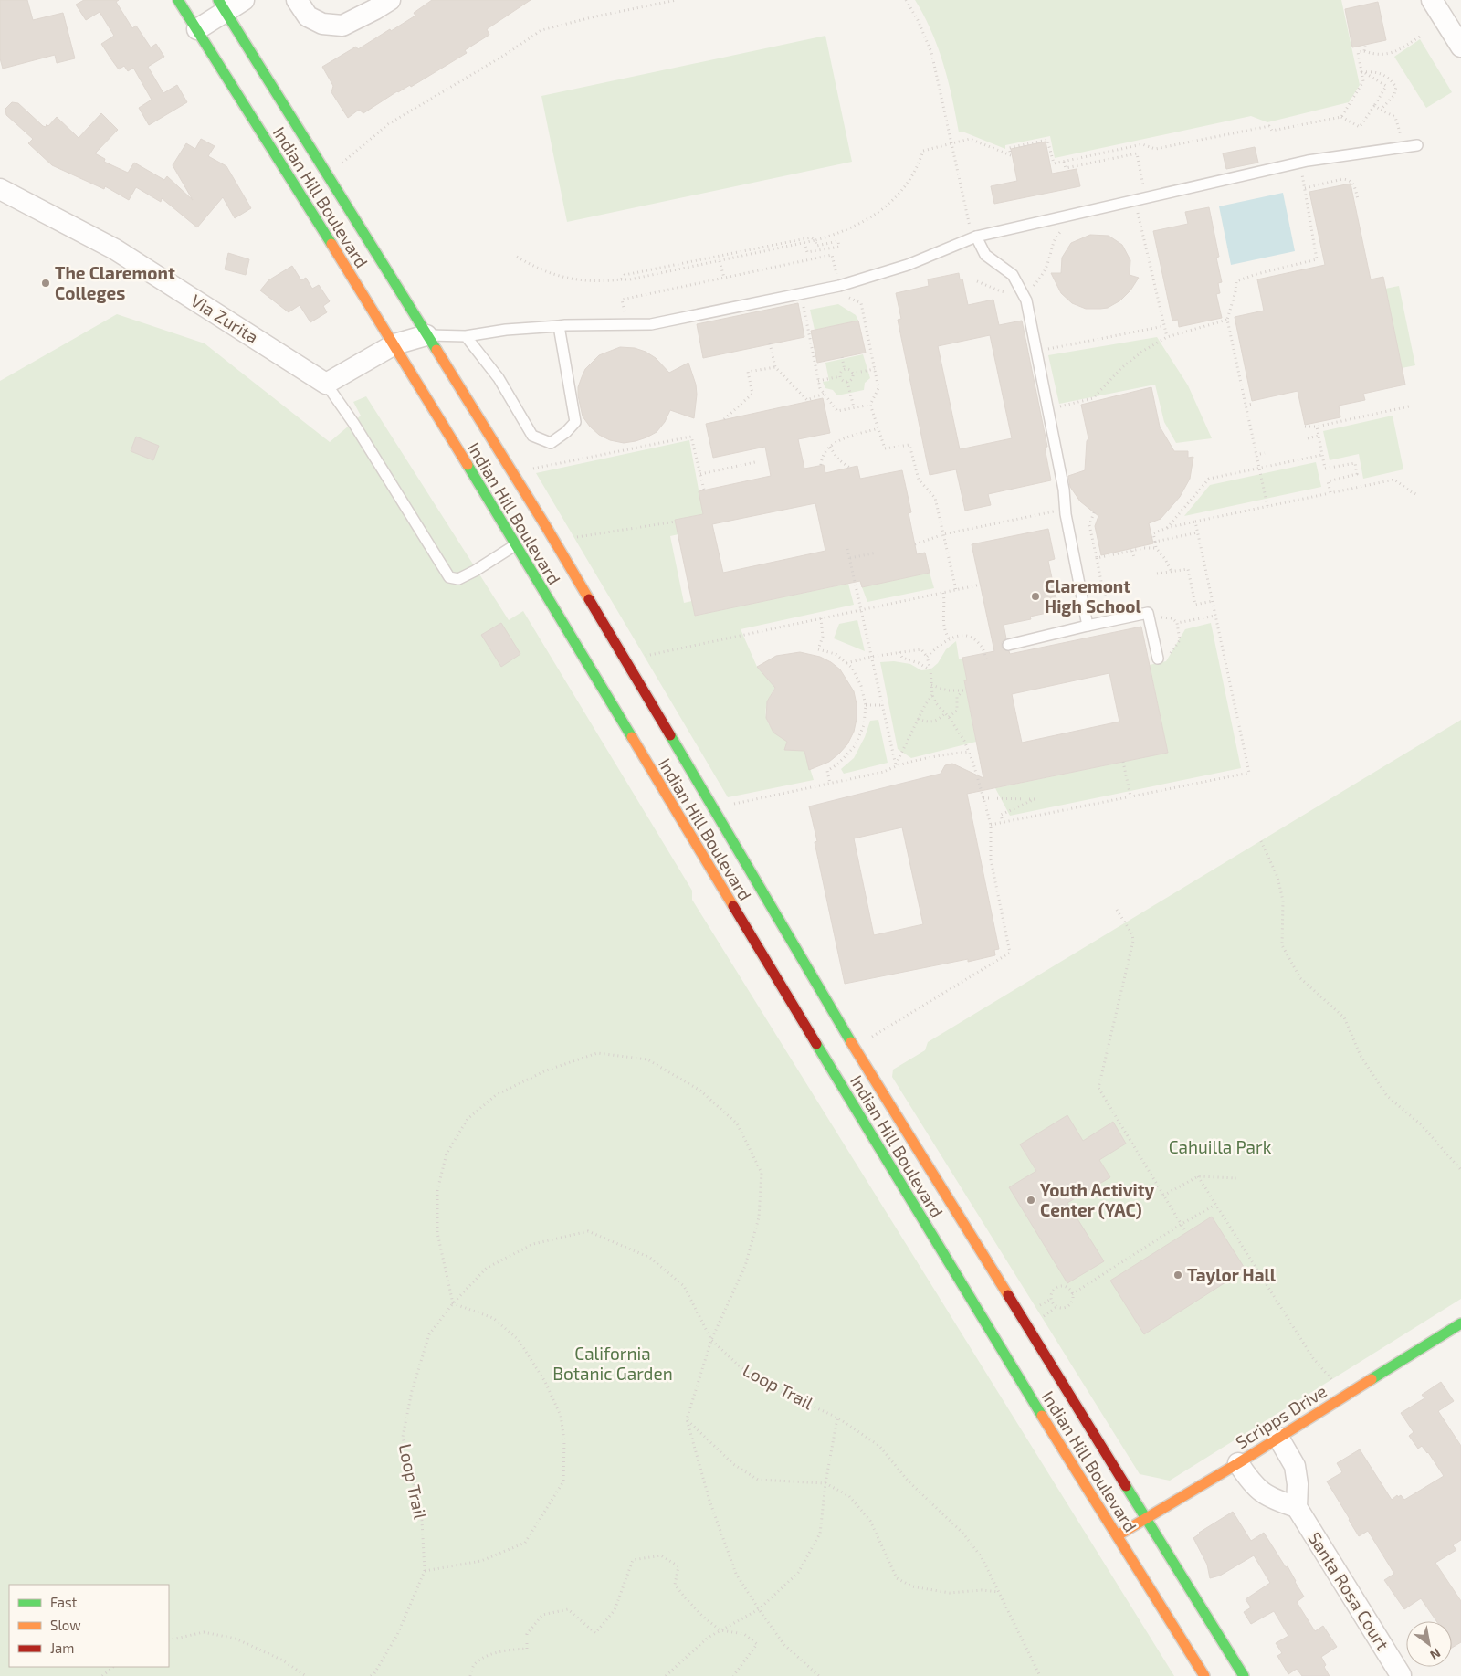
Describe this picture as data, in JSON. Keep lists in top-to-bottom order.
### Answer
{
  "streets": {
    "main road": ["Indian Hill Boulevard", "Scripps Drive"],
    "street": ["Via Zurita", "Santa Rosa Court"],
    "path": ["Loop Trail"]
  },
  "crossings": [
    ["Indian Hill Boulevard", "Scripps Drive"]
  ],
  "parks": ["Cahuilla Park", "California Botanic Garden"],
  "places": [
    "The Claremont Colleges",
    "Claremont High School",
    "Youth Activity Center (YAC)",
    "Taylor Hall"
  ],
  "legend": ["Fast", "Slow", "Jam"],
  "north": "bottom right"
}
